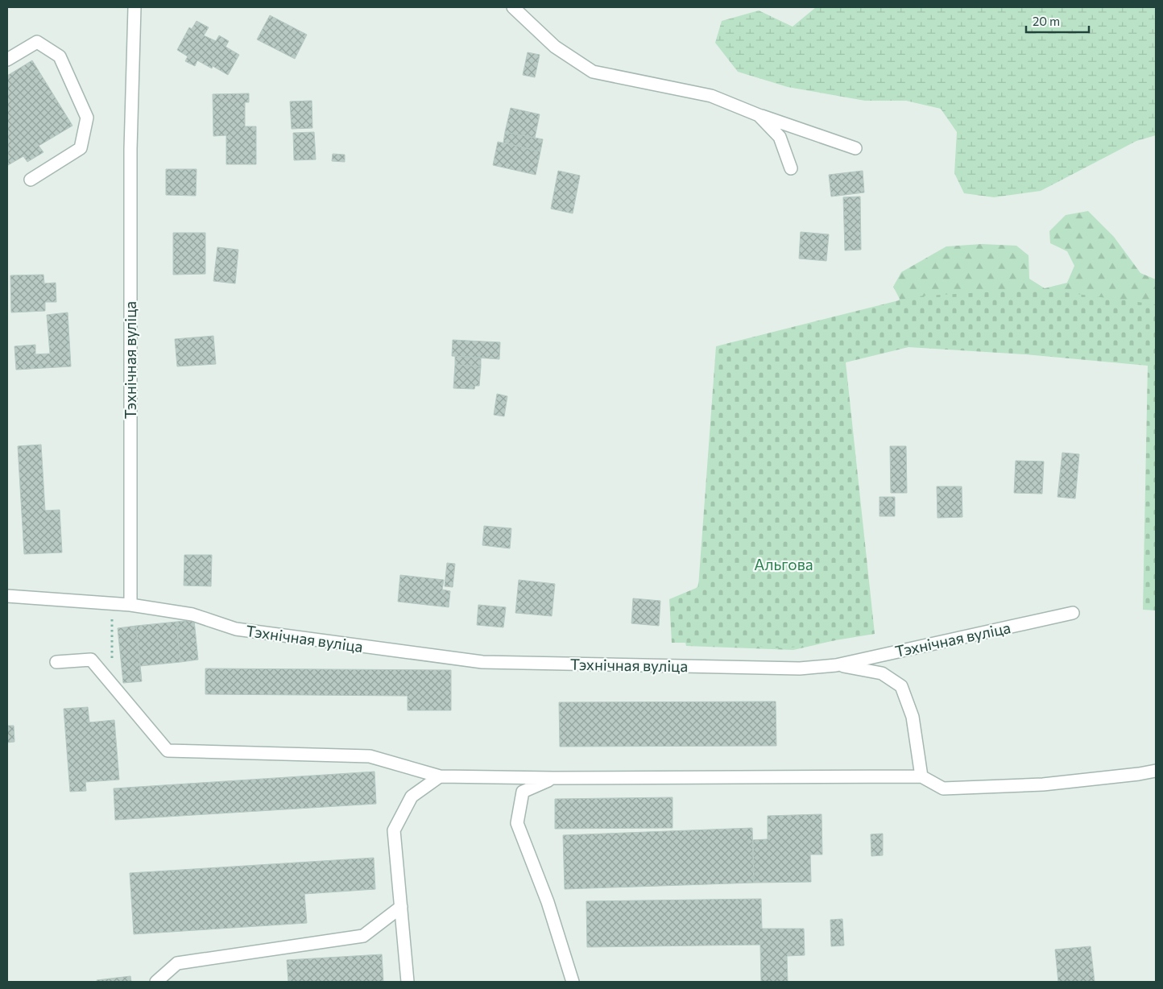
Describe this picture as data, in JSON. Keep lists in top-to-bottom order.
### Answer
{
  "streets": {
    "street": ["Тэхнічная вуліца"]
  },
  "parks": ["Альгова"],
  "scale_bar": "20 m"
}
